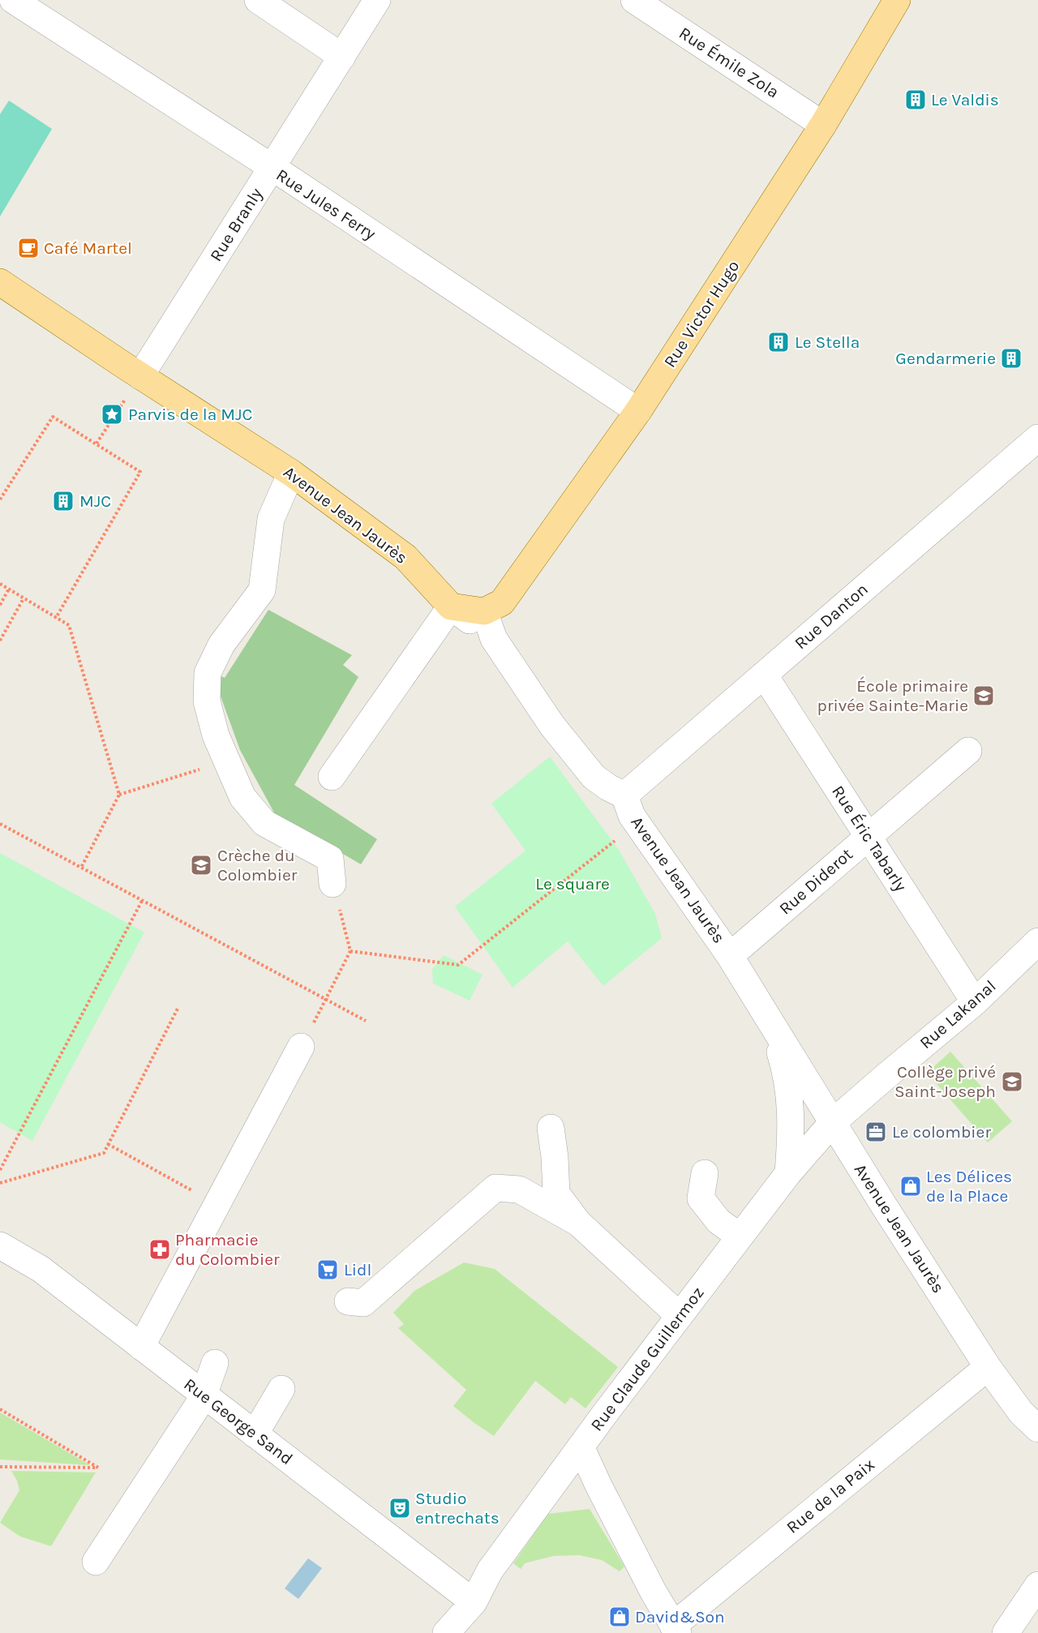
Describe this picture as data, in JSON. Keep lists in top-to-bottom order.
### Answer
{
  "streets": {
    "main road": ["Rue Victor Hugo", "Avenue Jean Jaurès"],
    "street": [
      "Rue Émile Zola",
      "Rue Jules Ferry",
      "Rue Branly",
      "Rue Danton",
      "Rue Éric Tabarly",
      "Rue Diderot",
      "Rue Lakanal",
      "Rue Claude Guillermoz",
      "Rue George Sand",
      "Rue de la Paix"
    ]
  },
  "crossings": [
    ["Rue Émile Zola", "Rue Victor Hugo"],
    ["Rue Jules Ferry", "Rue Branly"],
    ["Rue Jules Ferry", "Rue Victor Hugo"],
    ["Rue Branly", "Avenue Jean Jaurès"],
    ["Rue Victor Hugo", "Avenue Jean Jaurès"],
    ["Avenue Jean Jaurès", "Rue Danton"],
    ["Avenue Jean Jaurès", "Rue Diderot"],
    ["Avenue Jean Jaurès", "Rue Lakanal"],
    ["Avenue Jean Jaurès", "Rue Claude Guillermoz"],
    ["Avenue Jean Jaurès", "Rue de la Paix"],
    ["Rue Danton", "Rue Éric Tabarly"],
    ["Rue Éric Tabarly", "Rue Diderot"],
    ["Rue Éric Tabarly", "Rue Lakanal"],
    ["Rue Lakanal", "Rue Claude Guillermoz"],
    ["Rue Claude Guillermoz", "Rue George Sand"]
  ],
  "parks": ["Le square"],
  "places": {
    "building": [
      "Le Valdis",
      "Le Stella",
      "Gendarmerie",
      "MJC"
    ],
    "cafe": ["Café Martel"],
    "place": ["Parvis de la MJC"],
    "school or university": ["École primaire privée Sainte-Marie", "Crèche du Colombier", "Collège privé Saint-Joseph"],
    "office": ["Le colombier"],
    "shop": ["Les Délices de la Place", "David&Son"],
    "pharmacy": ["Pharmacie du Colombier"],
    "supermarket": ["Lidl"],
    "theatre": ["Studio entrechats"]
  }
}
